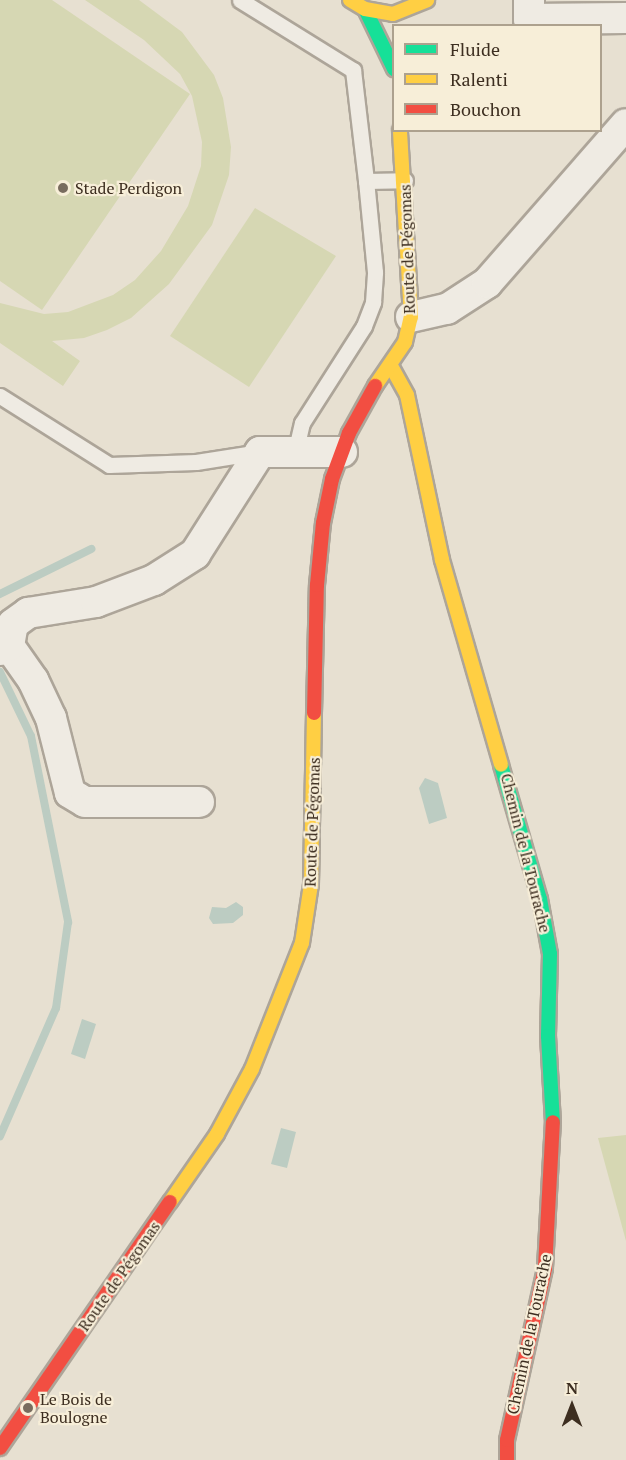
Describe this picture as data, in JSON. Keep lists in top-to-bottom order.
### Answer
{
  "streets": {
    "main road": ["Route de Pégomas", "Chemin de la Tourache"]
  },
  "crossings": [
    ["Route de Pégomas", "Chemin de la Tourache"]
  ],
  "places": ["Stade Perdigon", "Le Bois de Boulogne"],
  "legend": ["Fluide", "Ralenti", "Bouchon"],
  "north": "top"
}
